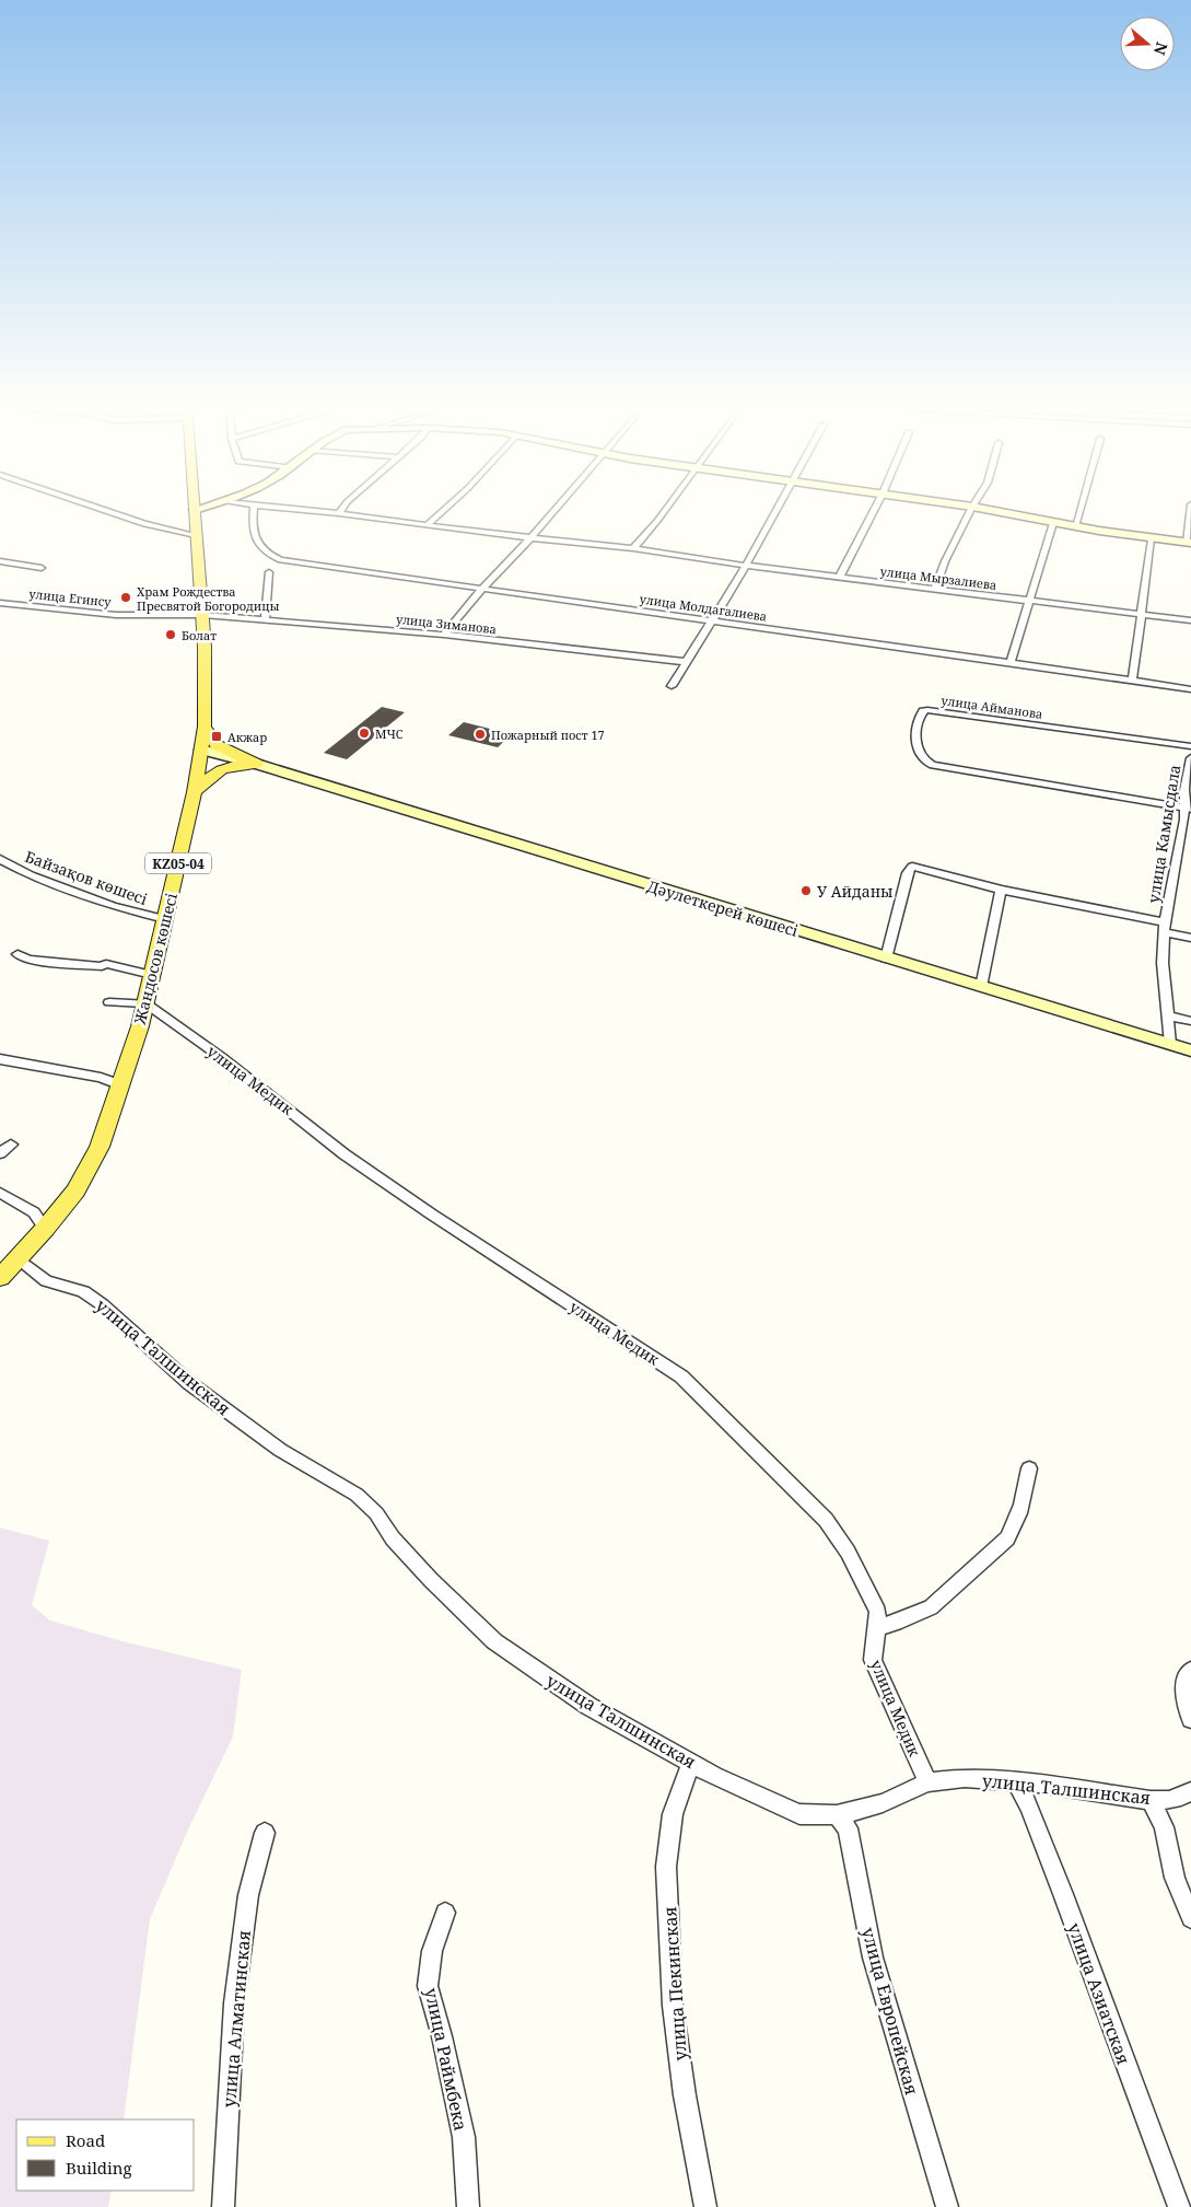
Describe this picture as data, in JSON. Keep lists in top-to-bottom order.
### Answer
{
  "streets": {
    "main road": ["KZ05-04", "Дәулеткерей көшесі", "Жандосов көшесі"],
    "street": [
      "улица Мырзалиева",
      "улица Егинсу",
      "улица Молдагалиева",
      "улица Зиманова",
      "улица Айманова",
      "улица Камысдала",
      "Байзақов көшесі",
      "улица Медик",
      "улица Талшинская",
      "улица Пекинская",
      "улица Азиатская",
      "улица Европейская",
      "улица Алматинская",
      "улица Раймбека"
    ]
  },
  "crossings": [
    ["улица Егинсу", "улица Зиманова"],
    ["улица Егинсу", "Жандосов көшесі"],
    ["улица Зиманова", "Жандосов көшесі"],
    ["улица Айманова", "улица Камысдала"],
    ["улица Камысдала", "Дәулеткерей көшесі"],
    ["Байзақов көшесі", "Жандосов көшесі"],
    ["Дәулеткерей көшесі", "Жандосов көшесі"],
    ["Жандосов көшесі", "улица Медик"],
    ["Жандосов көшесі", "улица Талшинская"],
    ["улица Медик", "улица Талшинская"],
    ["улица Талшинская", "улица Пекинская"],
    ["улица Талшинская", "улица Азиатская"],
    ["улица Талшинская", "улица Европейская"]
  ],
  "places": {
    "other": [
      "Храм Рождества Пресвятой Богородицы",
      "Болат",
      "МЧС",
      "Пожарный пост 17",
      "У Айданы"
    ],
    "transit": ["Акжар"]
  },
  "legend": ["Road", "Building"],
  "north": "right"
}
